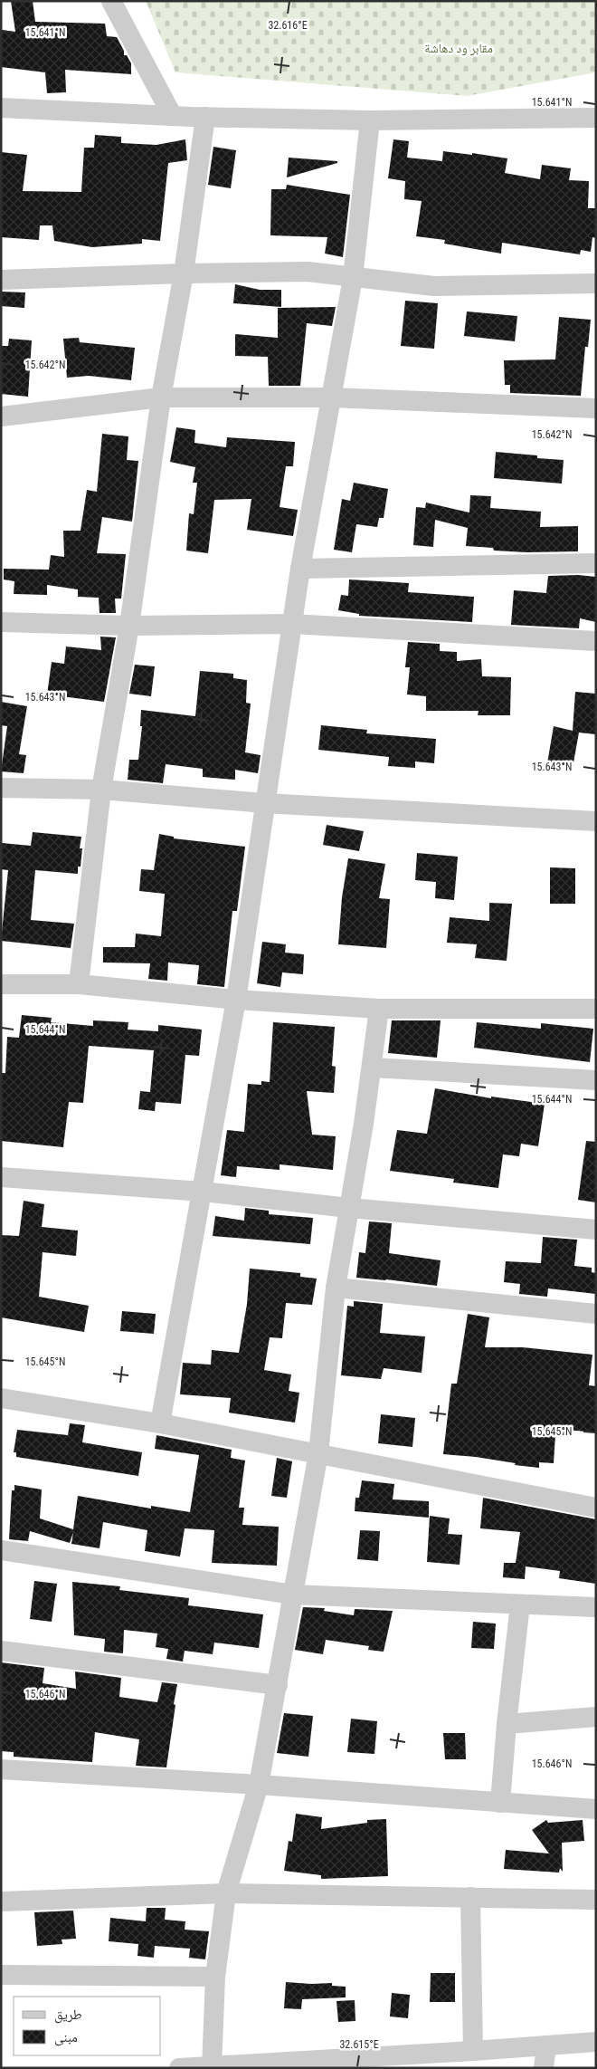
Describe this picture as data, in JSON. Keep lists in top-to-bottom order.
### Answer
{
  "parks": ["مقابر ود دهاشة"],
  "legend": ["طريق", "مبنى"],
  "coordinates": [
    "32.616°E",
    "15.641°N",
    "15.642°N",
    "15.643°N",
    "15.644°N",
    "15.645°N",
    "15.646°N",
    "32.615°E"
  ]
}
